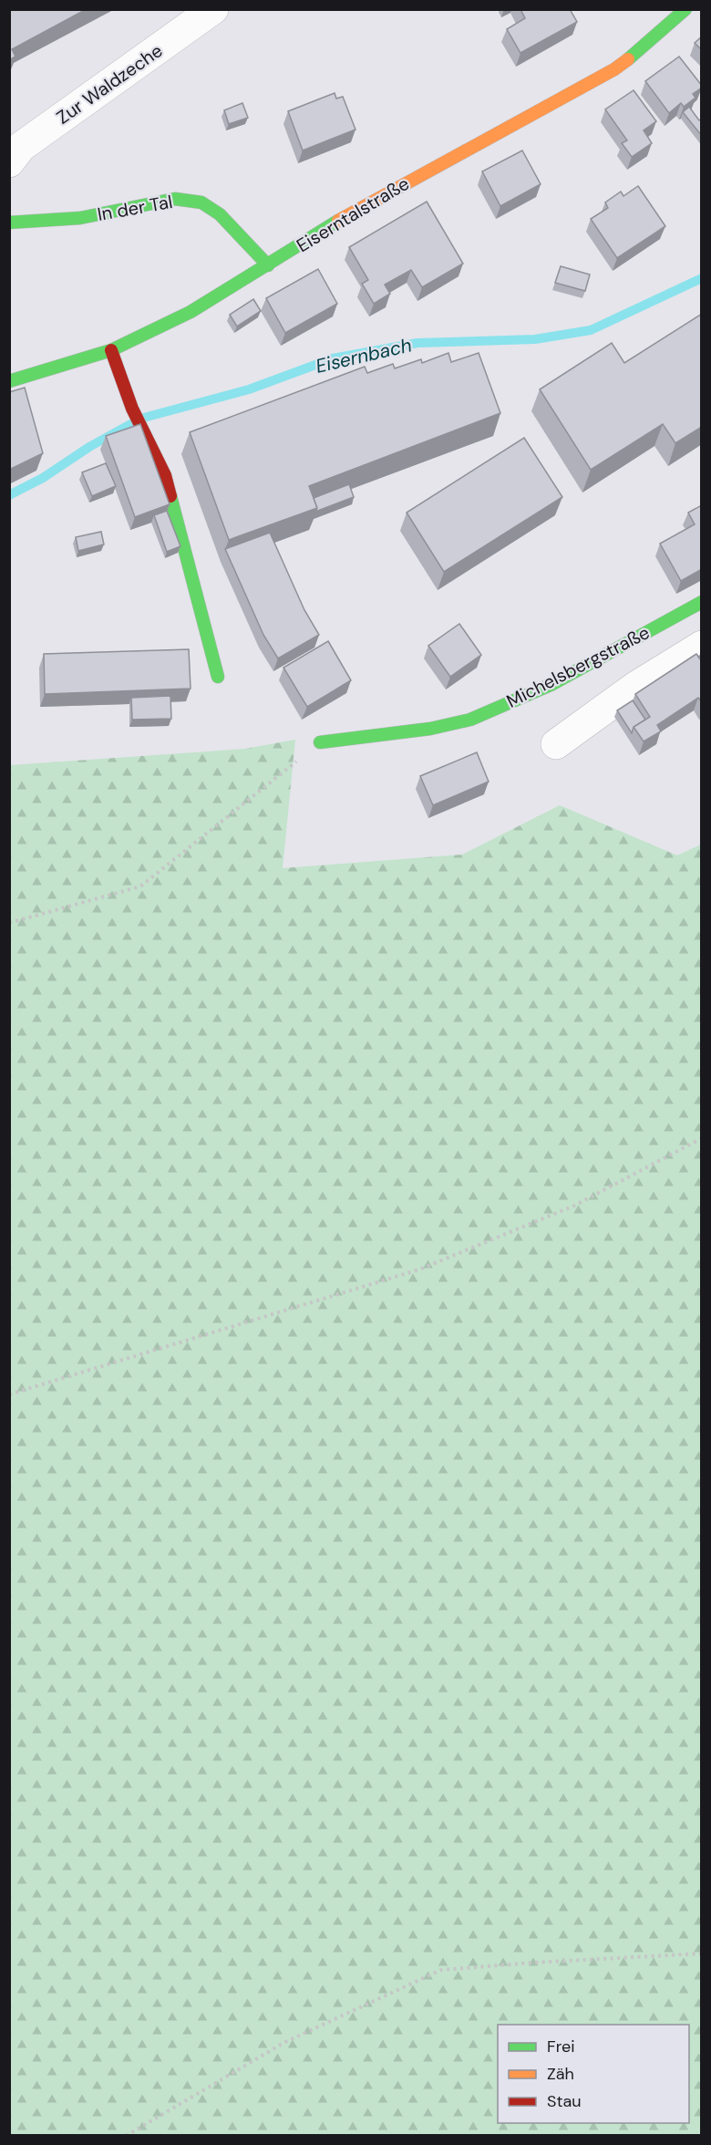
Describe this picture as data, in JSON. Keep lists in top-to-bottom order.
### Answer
{
  "streets": {
    "street": [
      "Zur Waldzeche",
      "In der Tal",
      "Eiserntalstraße",
      "Michelsbergstraße"
    ]
  },
  "crossings": [
    ["In der Tal", "Eiserntalstraße"]
  ],
  "water": ["Eisernbach"],
  "legend": ["Frei", "Zäh", "Stau"]
}
